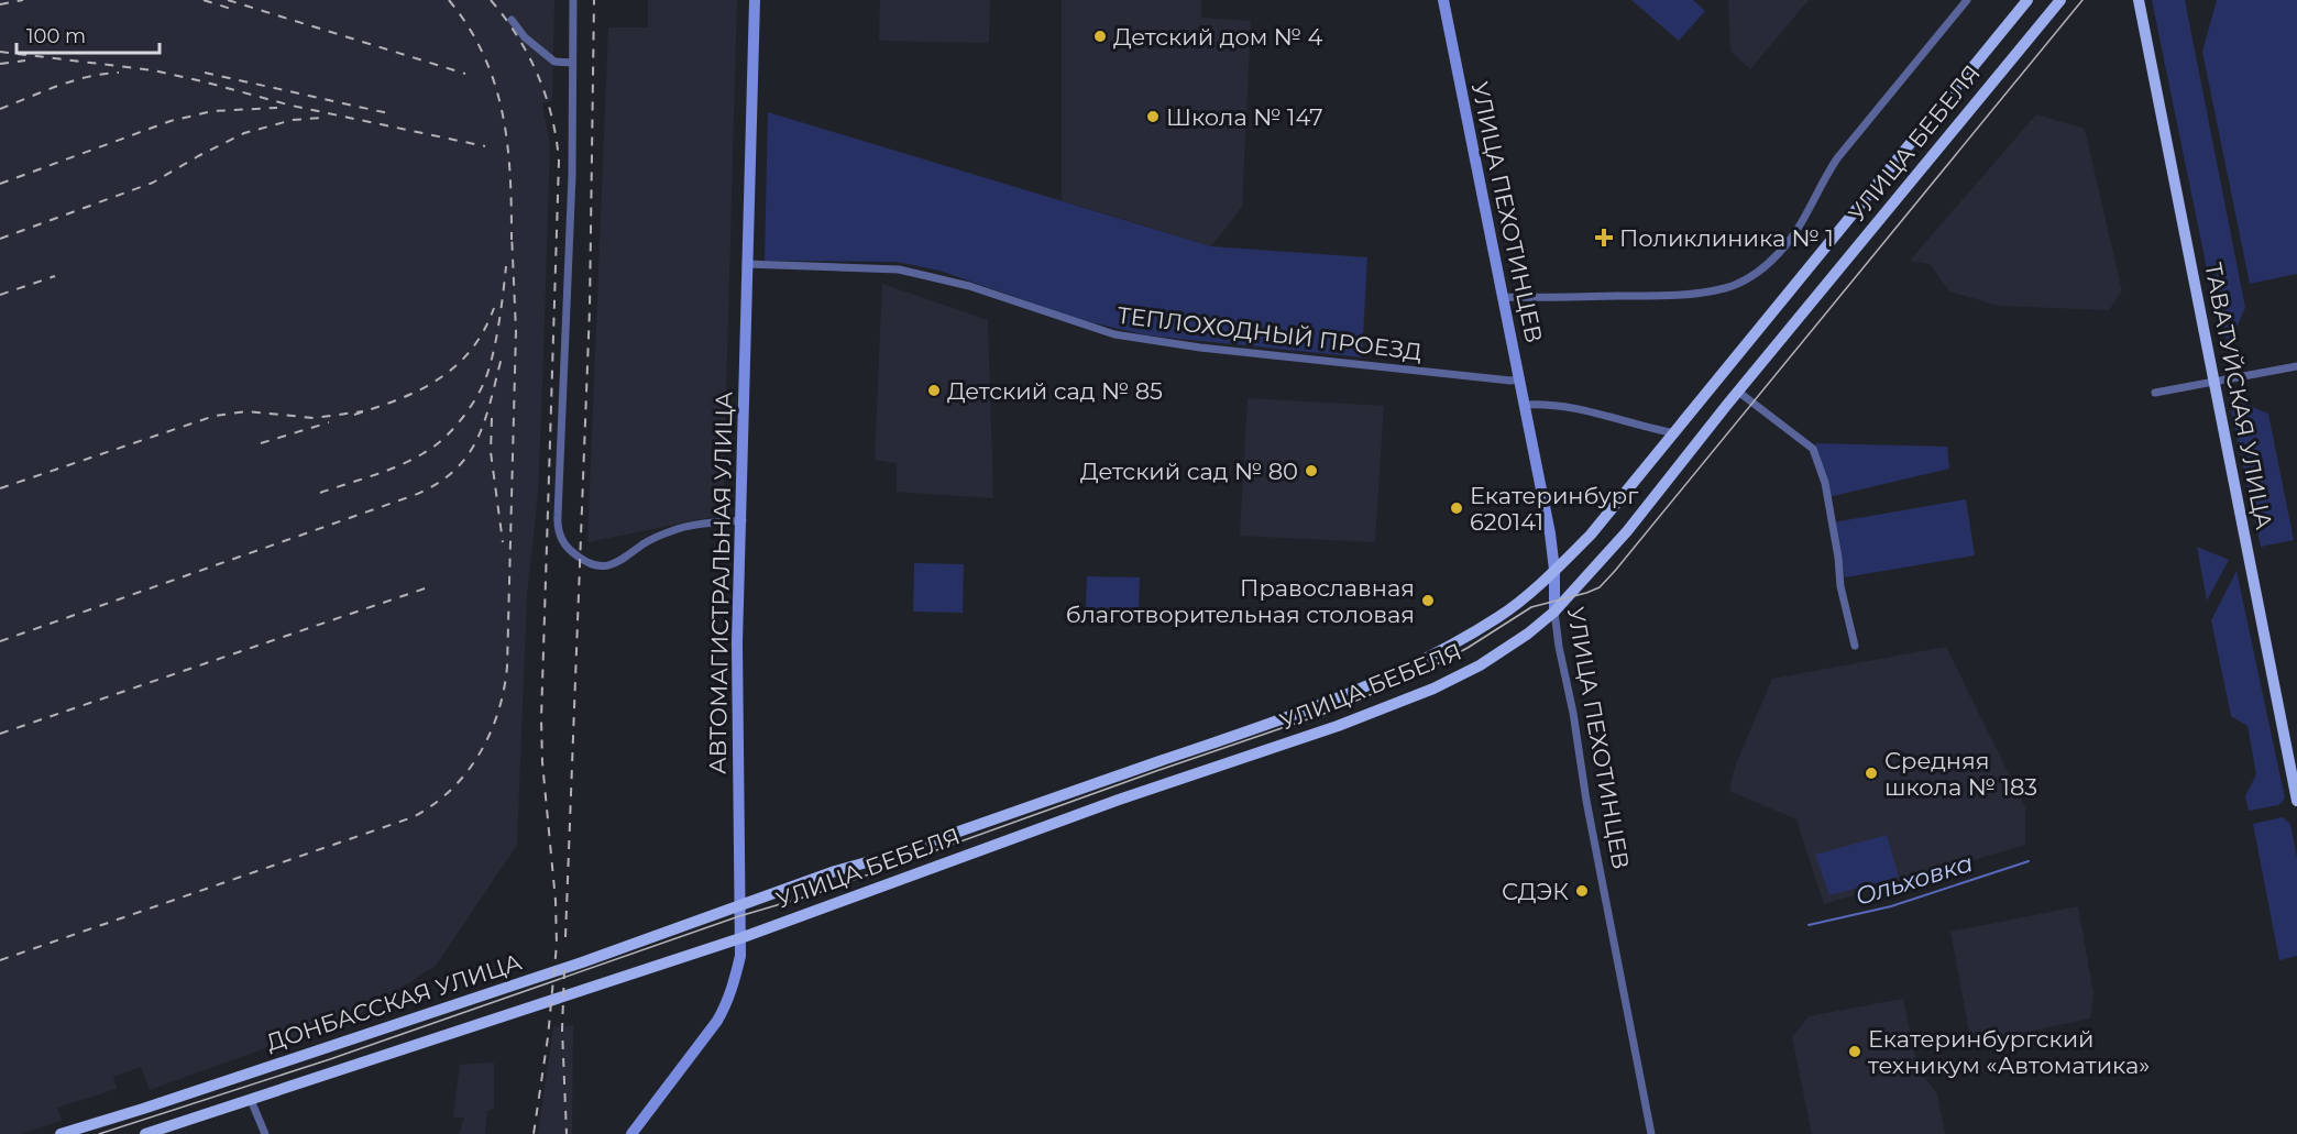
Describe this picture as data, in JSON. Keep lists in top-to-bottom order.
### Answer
{
  "streets": {
    "main road": [
      "УЛИЦА БЕБЕЛЯ",
      "УЛИЦА ПЕХОТИНЦЕВ",
      "ТАВАТУЙСКАЯ УЛИЦА",
      "АВТОМАГИСТРАЛЬНАЯ УЛИЦА",
      "ДОНБАССКАЯ УЛИЦА"
    ],
    "street": ["ТЕПЛОХОДНЫЙ ПРОЕЗД"]
  },
  "crossings": [
    ["УЛИЦА БЕБЕЛЯ", "УЛИЦА ПЕХОТИНЦЕВ"],
    ["УЛИЦА БЕБЕЛЯ", "АВТОМАГИСТРАЛЬНАЯ УЛИЦА"],
    ["УЛИЦА БЕБЕЛЯ", "ДОНБАССКАЯ УЛИЦА"],
    ["УЛИЦА ПЕХОТИНЦЕВ", "ТЕПЛОХОДНЫЙ ПРОЕЗД"],
    ["ТЕПЛОХОДНЫЙ ПРОЕЗД", "АВТОМАГИСТРАЛЬНАЯ УЛИЦА"],
    ["АВТОМАГИСТРАЛЬНАЯ УЛИЦА", "ДОНБАССКАЯ УЛИЦА"]
  ],
  "water": ["Ольховка"],
  "places": {
    "other": [
      "Детский дом № 4",
      "Школа № 147",
      "Детский сад № 85",
      "Детский сад № 80",
      "Екатеринбург 620141",
      "Православная благотворительная столовая",
      "Средняя школа № 183",
      "СДЭК",
      "Екатеринбургский техникум «Автоматика»"
    ],
    "health": ["Поликлиника № 1"]
  },
  "scale_bar": "100 m"
}
